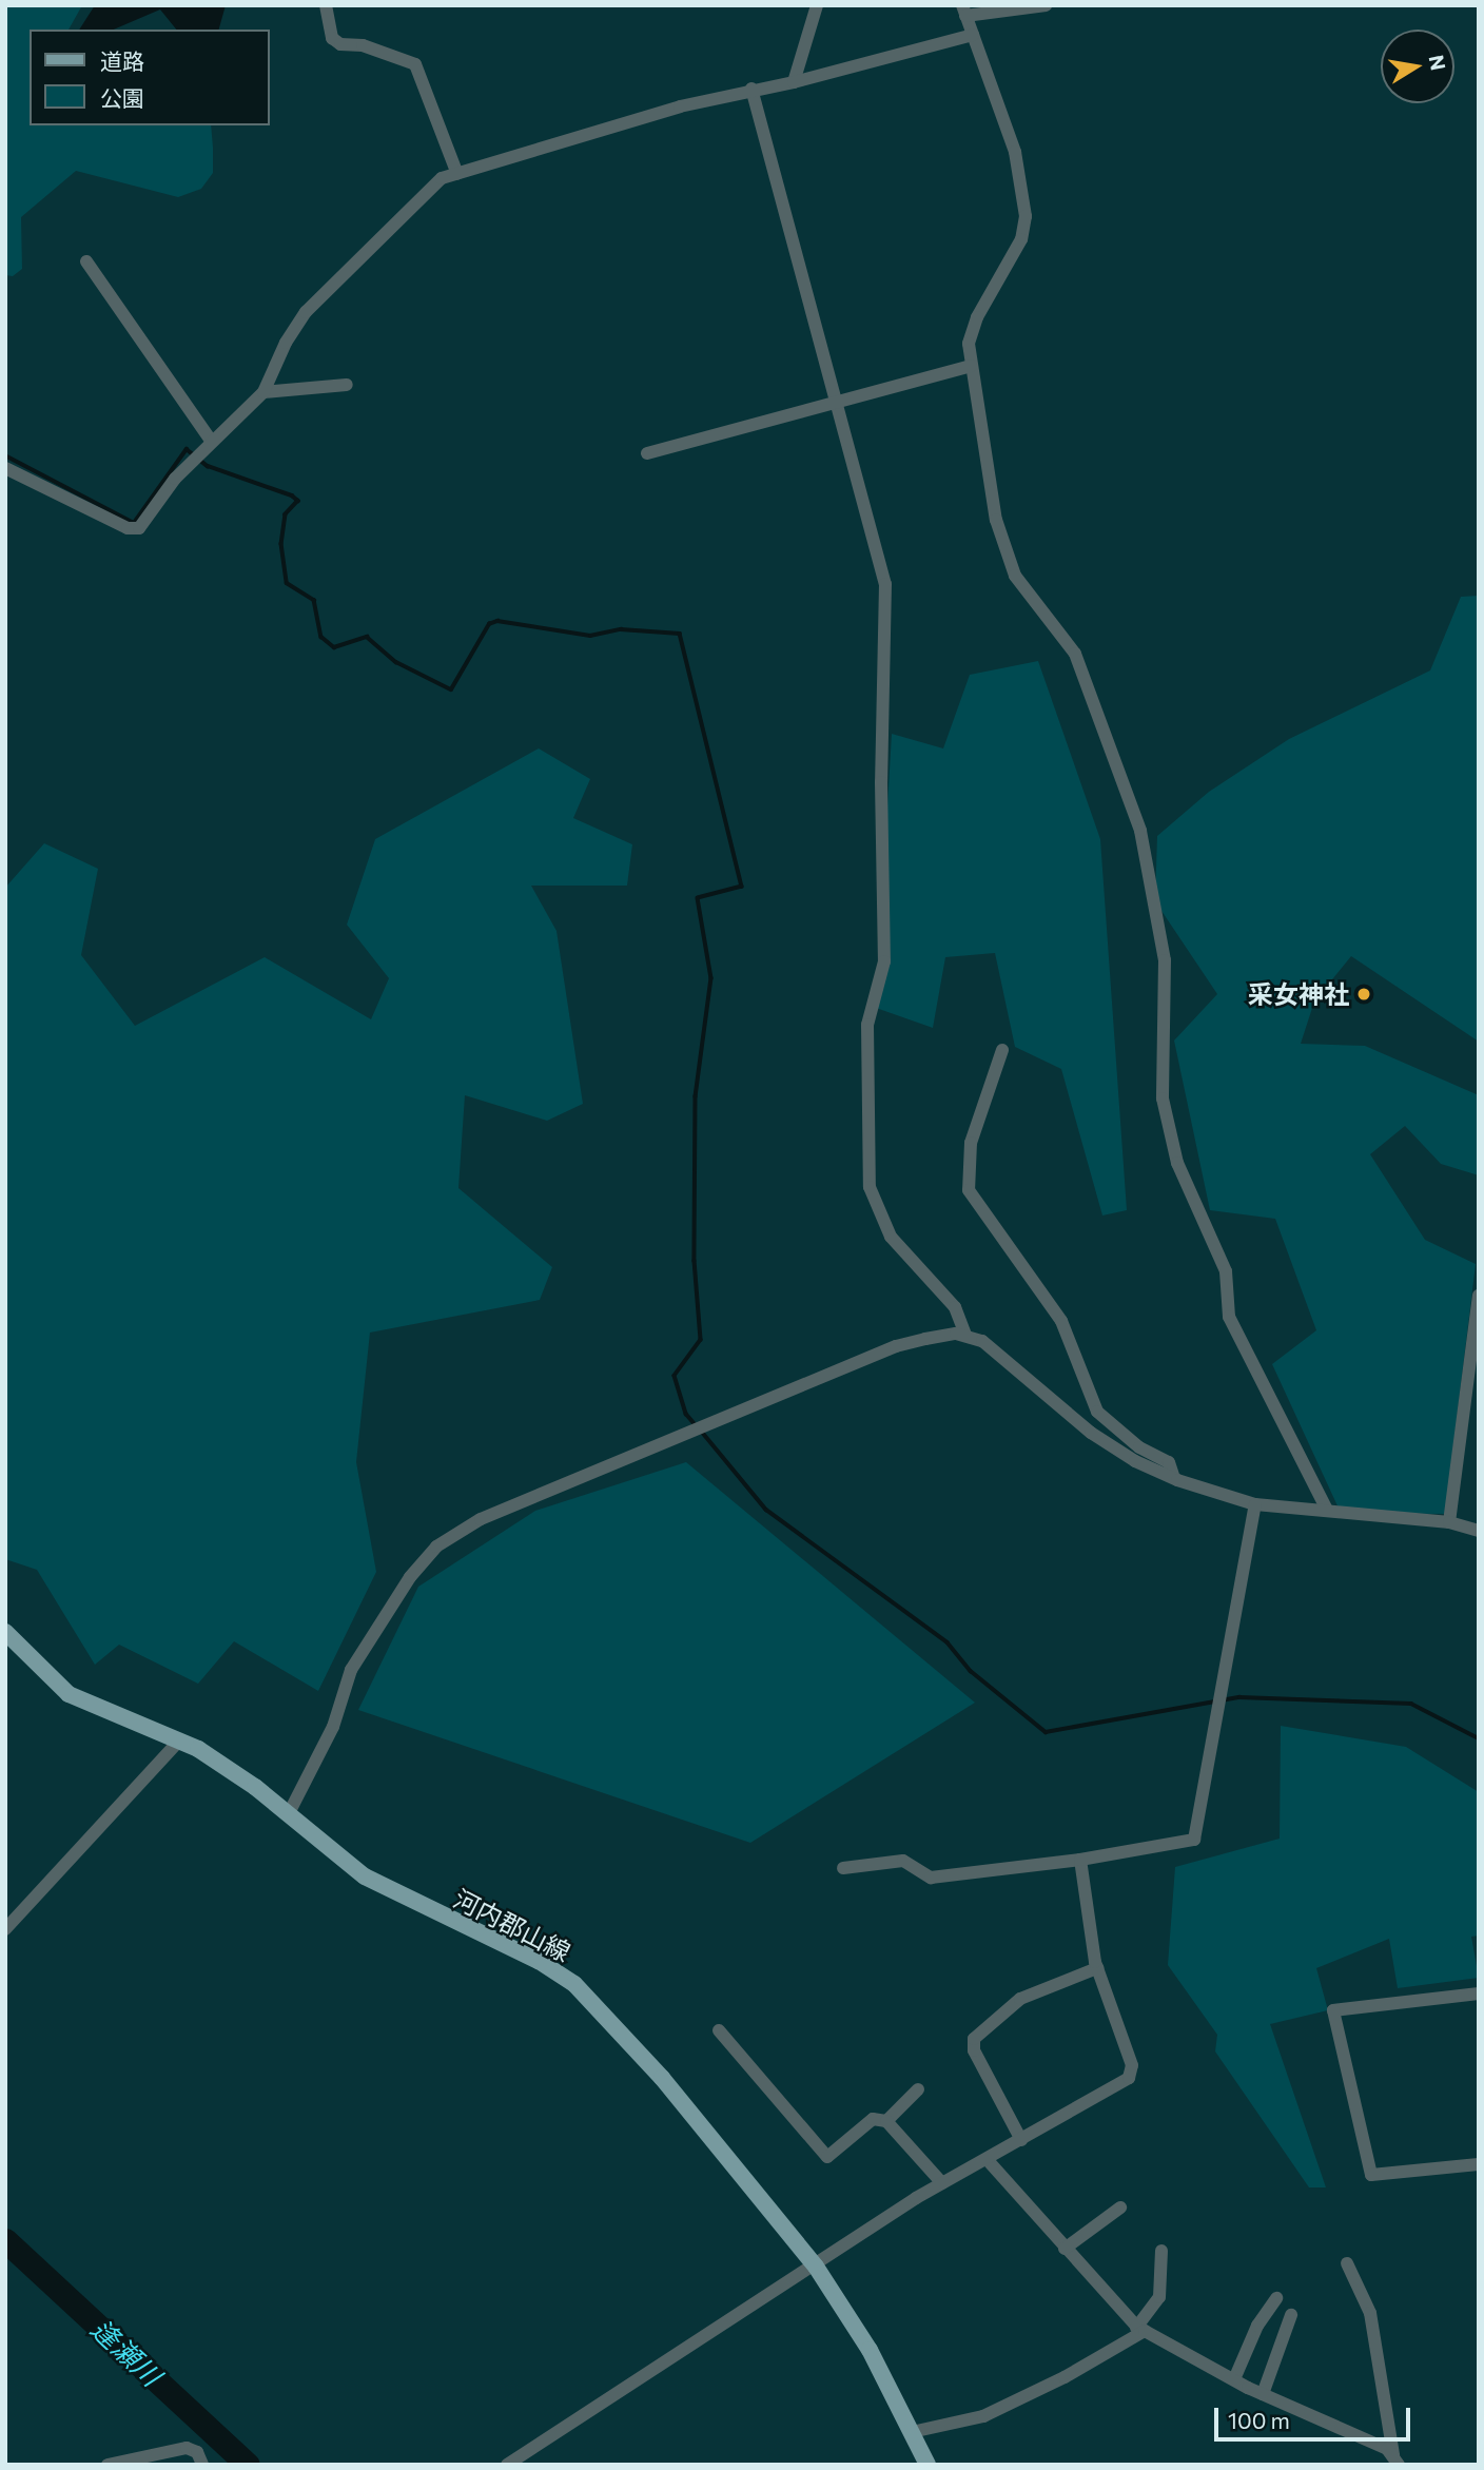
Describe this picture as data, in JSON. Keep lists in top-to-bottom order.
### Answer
{
  "streets": {
    "main road": ["河内郡山線"]
  },
  "water": ["逢瀬川"],
  "places": ["采女神社"],
  "legend": ["道路", "公園"],
  "scale_bar": "100 m",
  "north": "right"
}
